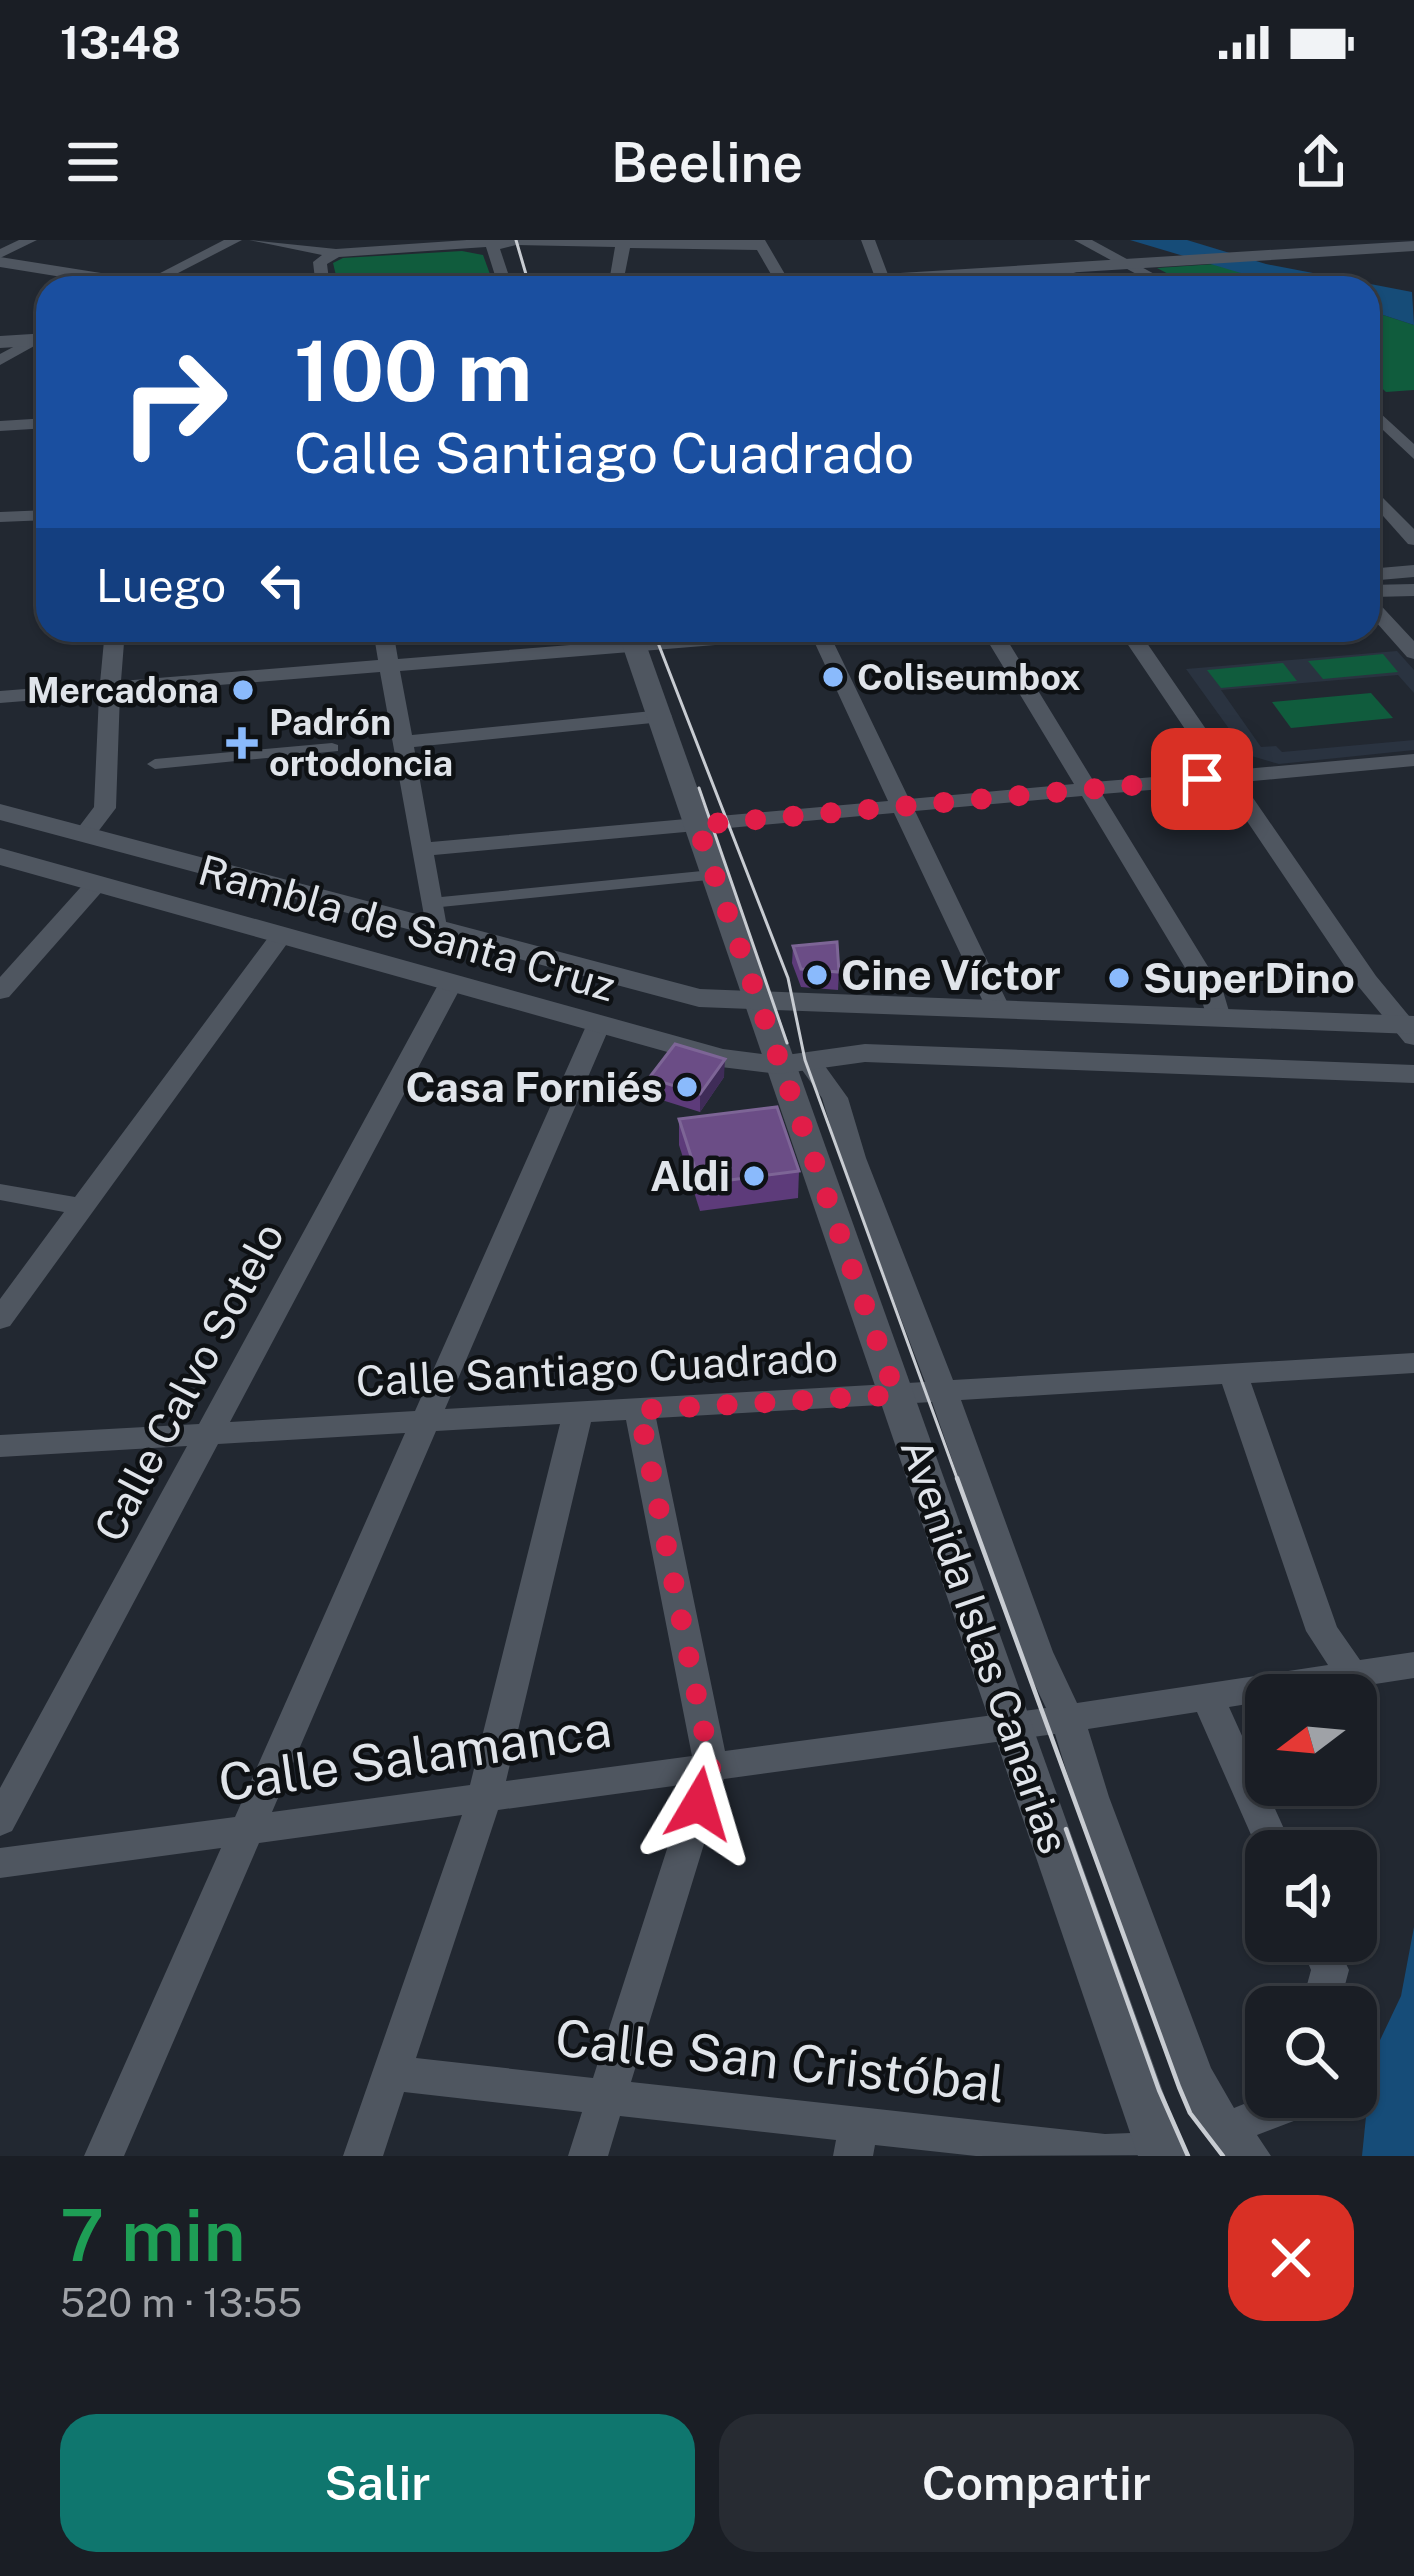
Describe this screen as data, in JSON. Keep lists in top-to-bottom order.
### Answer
{
  "streets": {
    "main road": ["Rambla de Santa Cruz", "Avenida Islas Canarias"],
    "street": [
      "Calle Santiago Cuadrado",
      "Calle Calvo Sotelo",
      "Calle Salamanca",
      "Calle San Cristóbal"
    ]
  },
  "crossings": [
    ["Rambla de Santa Cruz", "Calle Calvo Sotelo"],
    ["Rambla de Santa Cruz", "Avenida Islas Canarias"],
    ["Calle Santiago Cuadrado", "Calle Calvo Sotelo"],
    ["Calle Santiago Cuadrado", "Avenida Islas Canarias"],
    ["Avenida Islas Canarias", "Calle Salamanca"],
    ["Avenida Islas Canarias", "Calle San Cristóbal"]
  ],
  "places": {
    "other": [
      "Coliseumbox",
      "Mercadona",
      "Cine Víctor",
      "SuperDino",
      "Casa Forniés",
      "Aldi"
    ],
    "health": ["Padrón ortodoncia"]
  },
  "north": "left",
  "page": {
    "status": "13:48",
    "header": "Beeline",
    "turn": ["100 m", "Calle Santiago Cuadrado"],
    "then": "Luego",
    "heading": ["7 min", "520 m · 13:55"],
    "buttons": ["Salir", "Compartir"]
  }
}
